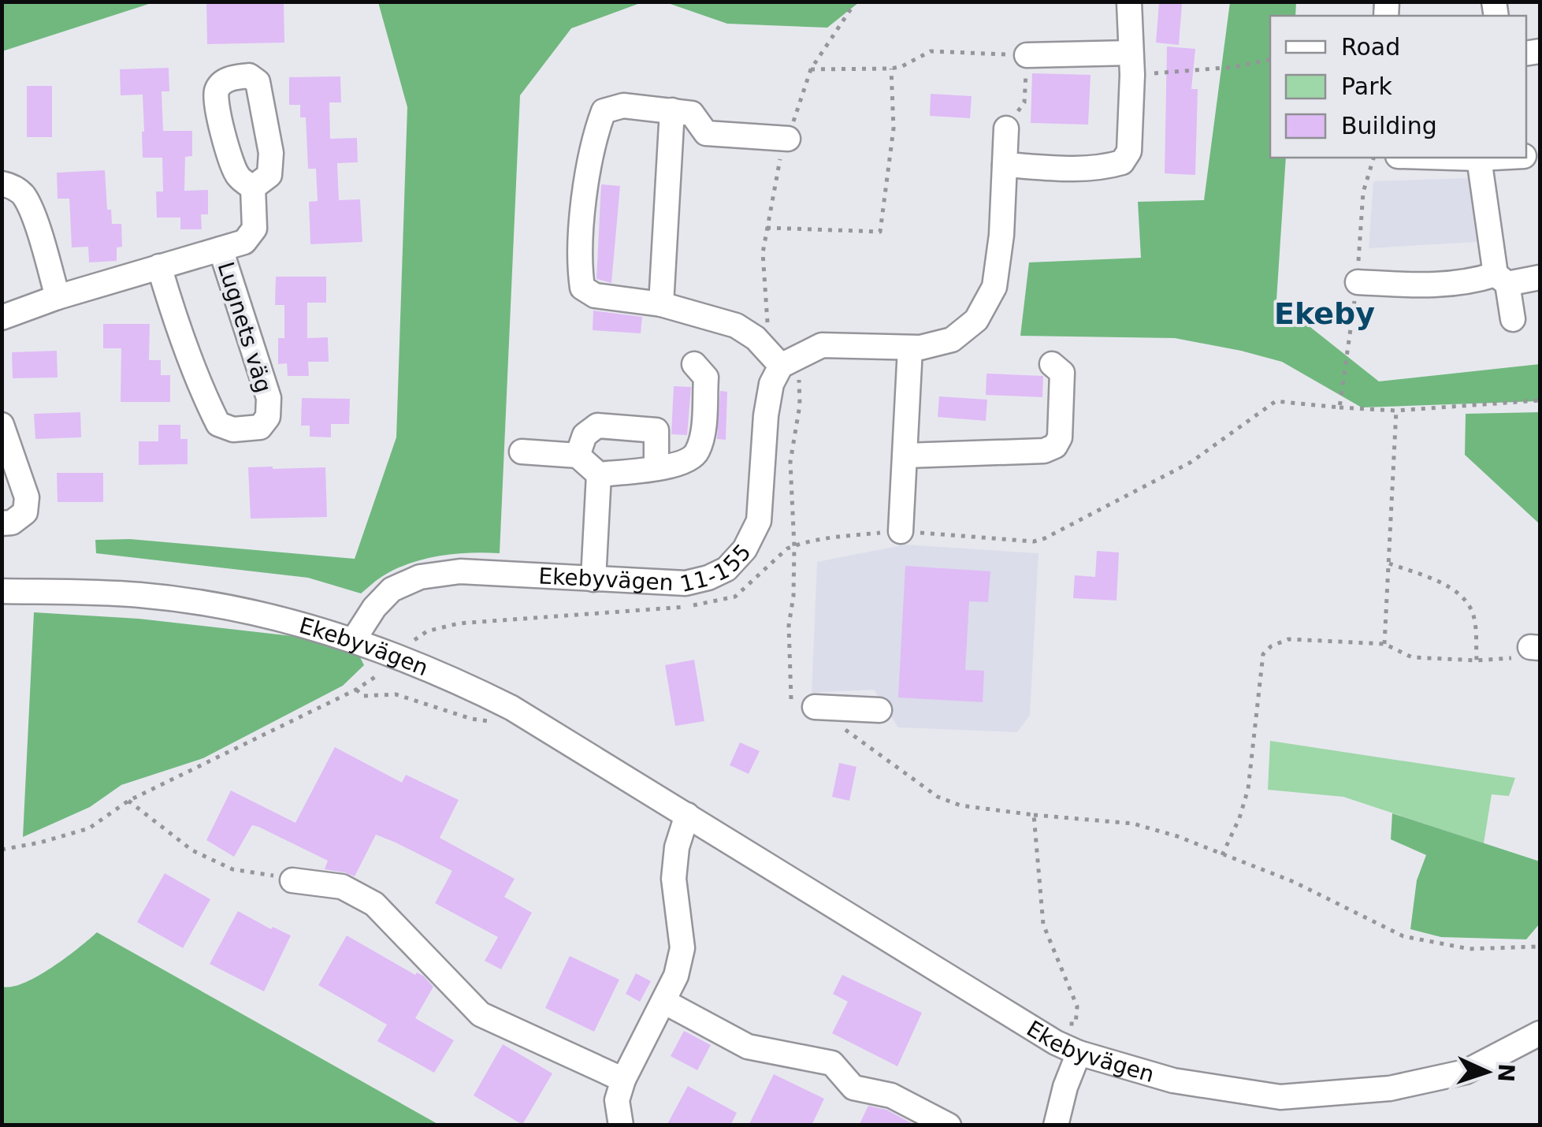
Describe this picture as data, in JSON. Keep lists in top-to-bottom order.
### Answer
{
  "streets": {
    "street": ["Lugnets väg", "Ekebyvägen 11-155", "Ekebyvägen"]
  },
  "crossings": [
    ["Ekebyvägen 11-155", "Ekebyvägen"]
  ],
  "districts": ["Ekeby"],
  "legend": ["Road", "Park", "Building"],
  "north": "right"
}
